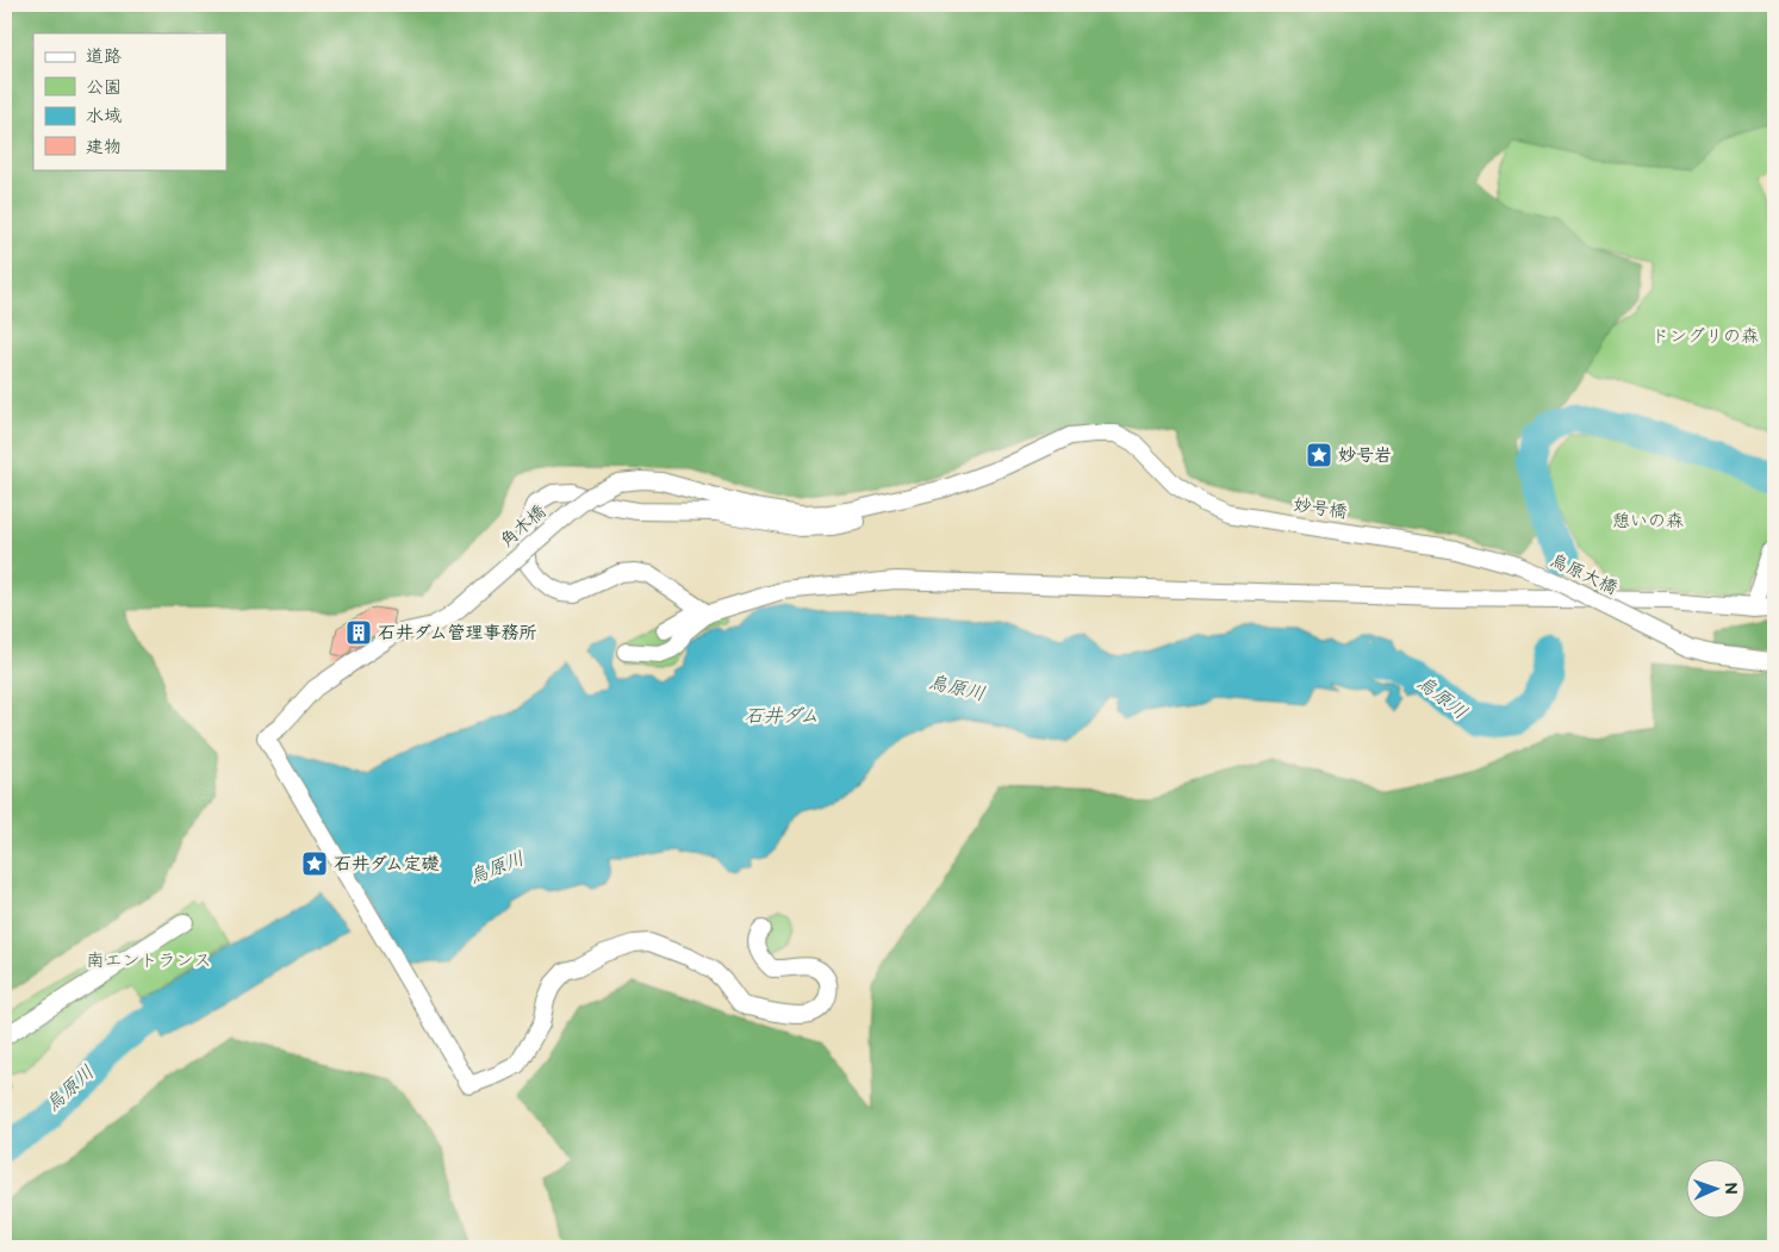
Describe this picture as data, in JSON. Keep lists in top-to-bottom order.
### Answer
{
  "streets": {
    "street": ["妙号橋", "角木橋", "烏原大橋"]
  },
  "crossings": [
    ["妙号橋", "角木橋"],
    ["妙号橋", "烏原大橋"]
  ],
  "water": ["烏原川", "石井ダム"],
  "parks": ["ドングリの森", "憩いの森", "南エントランス"],
  "places": {
    "place": ["妙号岩", "石井ダム定礎"],
    "building": ["石井ダム管理事務所"]
  },
  "legend": [
    "道路",
    "公園",
    "水域",
    "建物"
  ],
  "north": "right"
}
